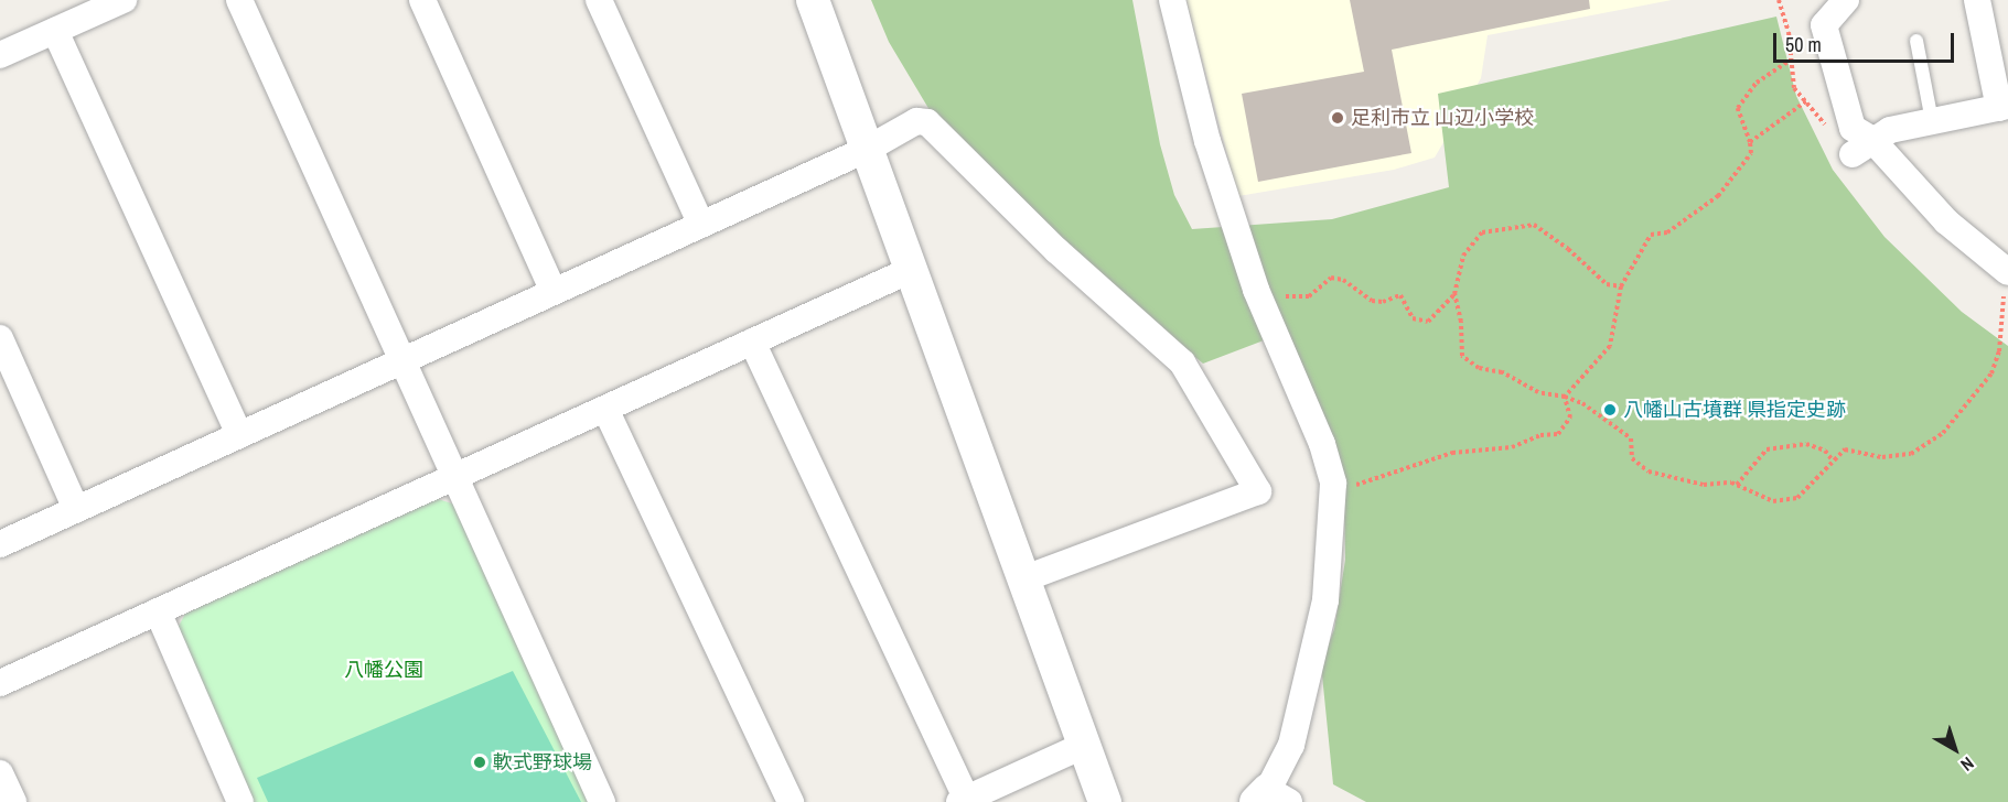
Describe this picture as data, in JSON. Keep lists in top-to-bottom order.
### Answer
{
  "parks": ["八幡公園"],
  "places": ["足利市立 山辺小学校", "八幡山古墳群 県指定史跡", "軟式野球場"],
  "scale_bar": "50 m",
  "north": "bottom right"
}
